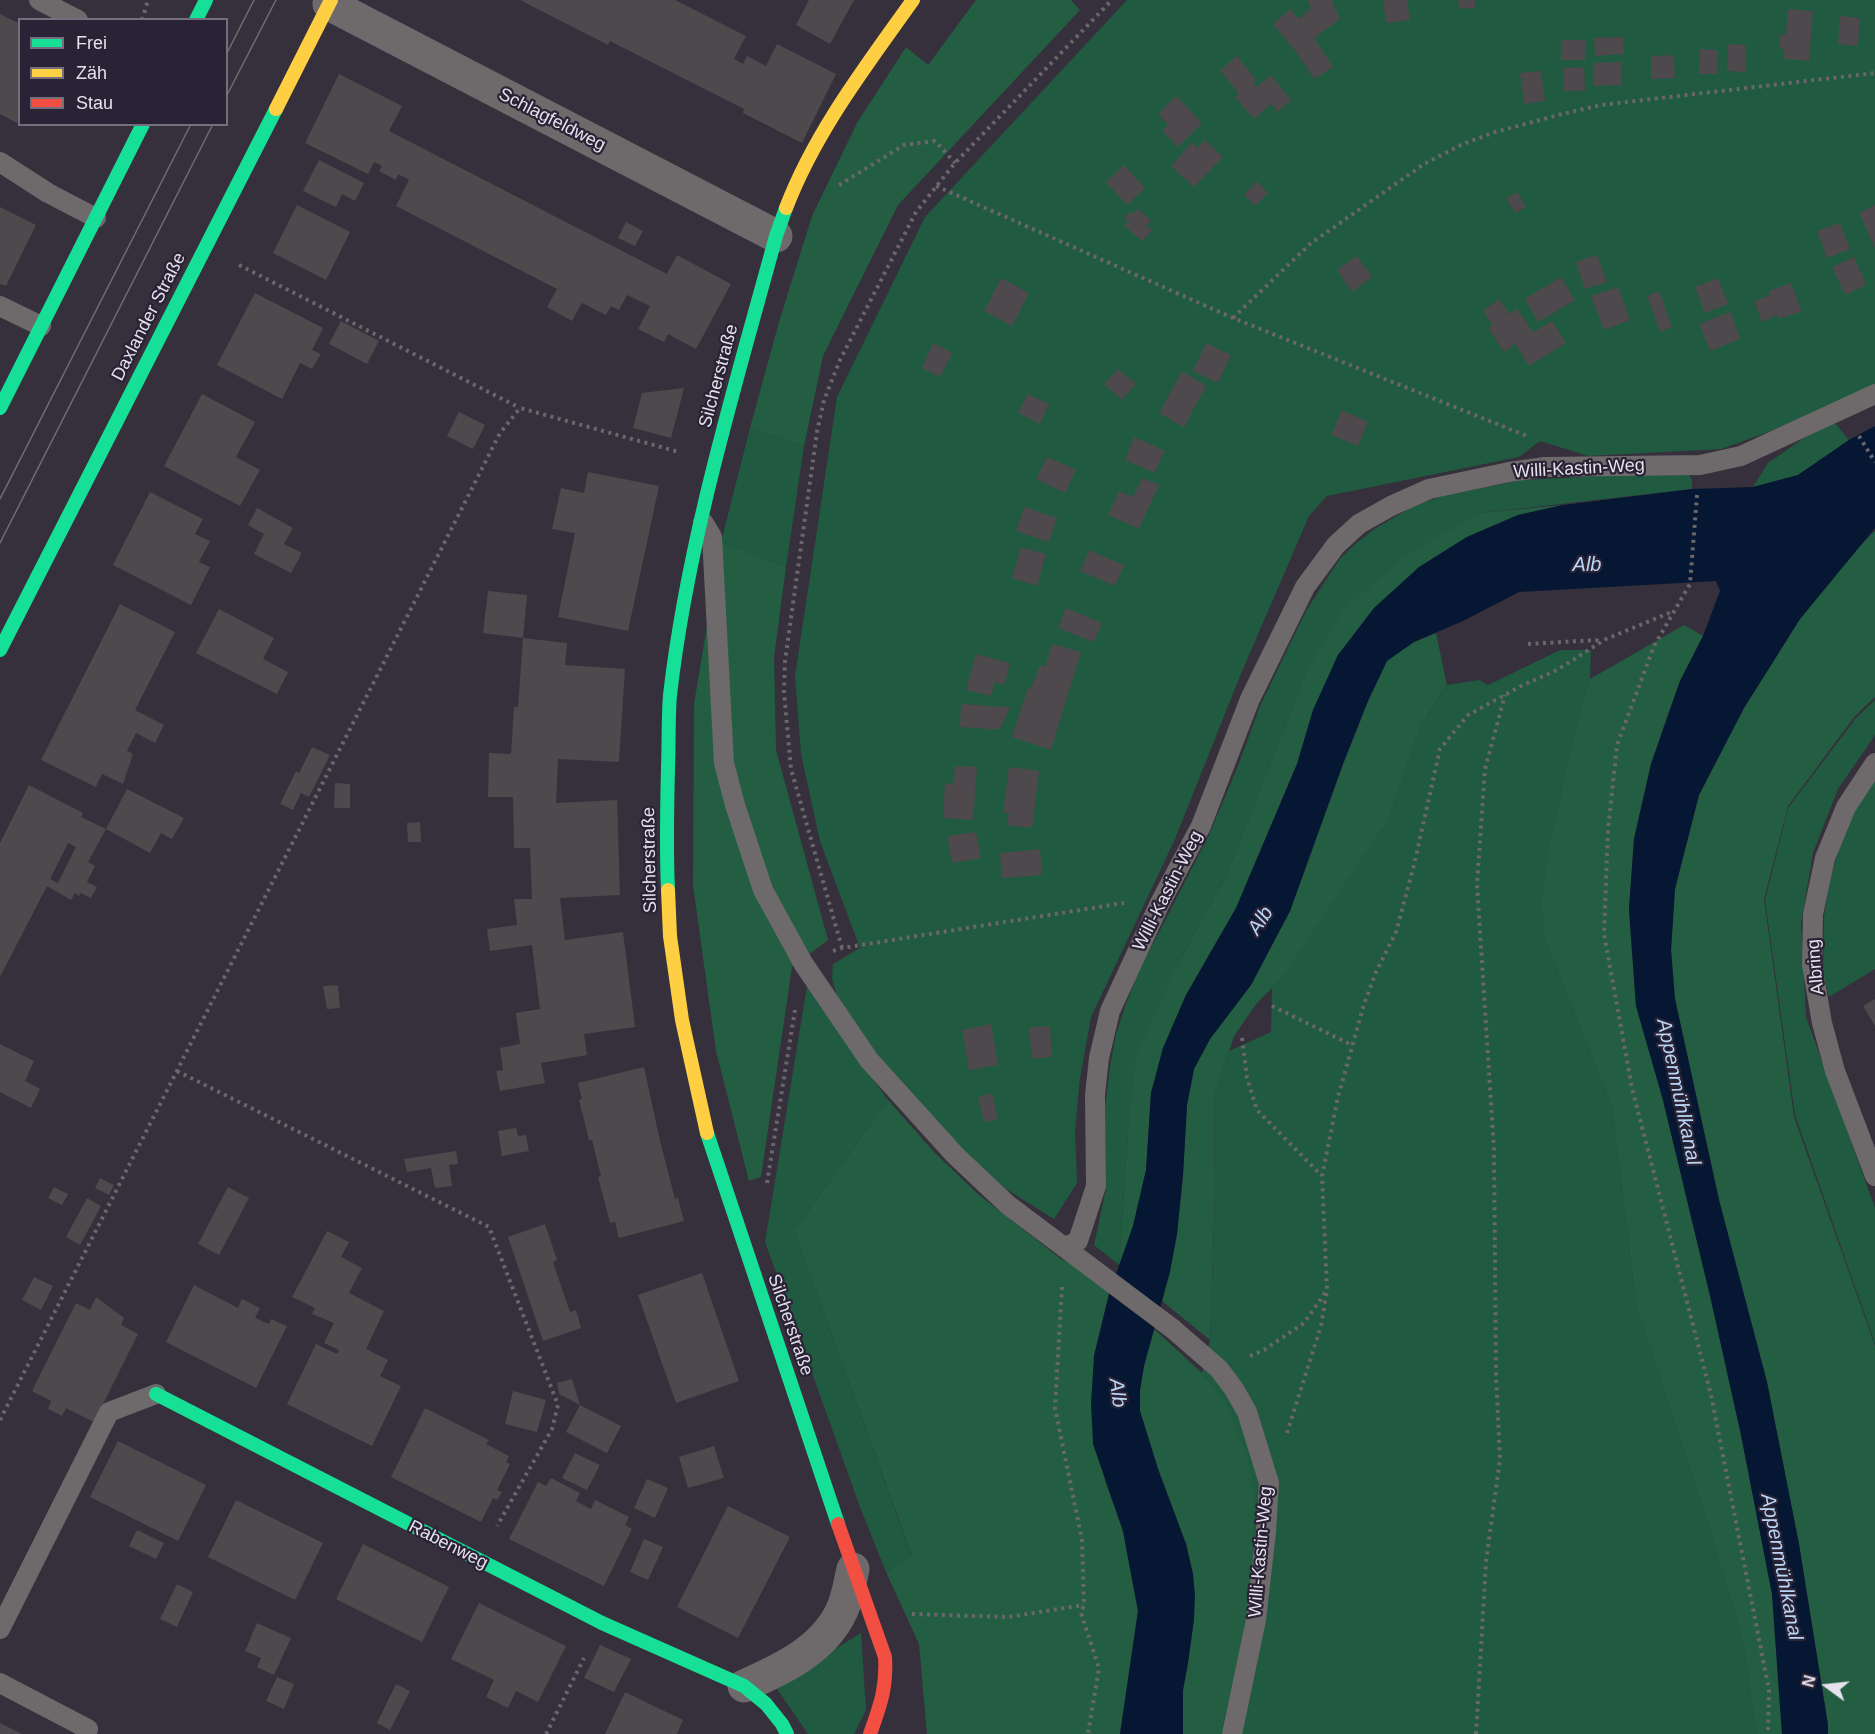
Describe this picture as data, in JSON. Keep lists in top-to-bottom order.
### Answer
{
  "streets": {
    "street": [
      "Schlagfeldweg",
      "Daxlander Straße",
      "Silcherstraße",
      "Rabenweg"
    ],
    "lane": ["Willi-Kastin-Weg", "Albring"]
  },
  "crossings": [
    ["Schlagfeldweg", "Daxlander Straße"],
    ["Schlagfeldweg", "Silcherstraße"]
  ],
  "water": ["Alb", "Appenmühlkanal"],
  "legend": ["Frei", "Zäh", "Stau"],
  "north": "left"
}
